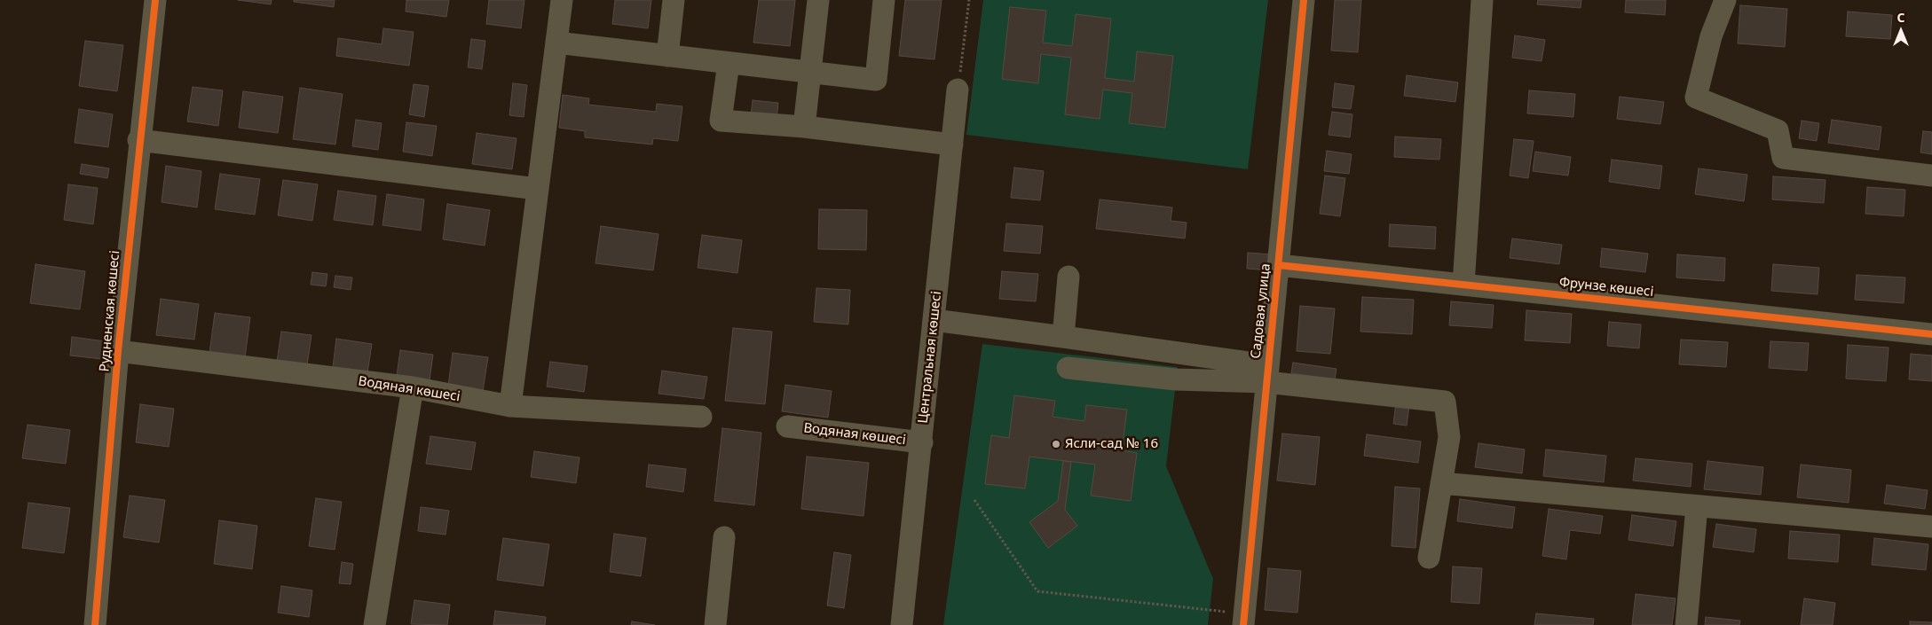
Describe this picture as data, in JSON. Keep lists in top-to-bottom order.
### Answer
{
  "streets": {
    "street": [
      "Фрунзе көшесі",
      "Рудненская көшесі",
      "Садовая улица",
      "Центральная көшесі",
      "Водяная көшесі"
    ]
  },
  "crossings": [
    ["Фрунзе көшесі", "Садовая улица"],
    ["Рудненская көшесі", "Водяная көшесі"],
    ["Центральная көшесі", "Водяная көшесі"]
  ],
  "places": ["Ясли-сад № 16"],
  "north": "top"
}
